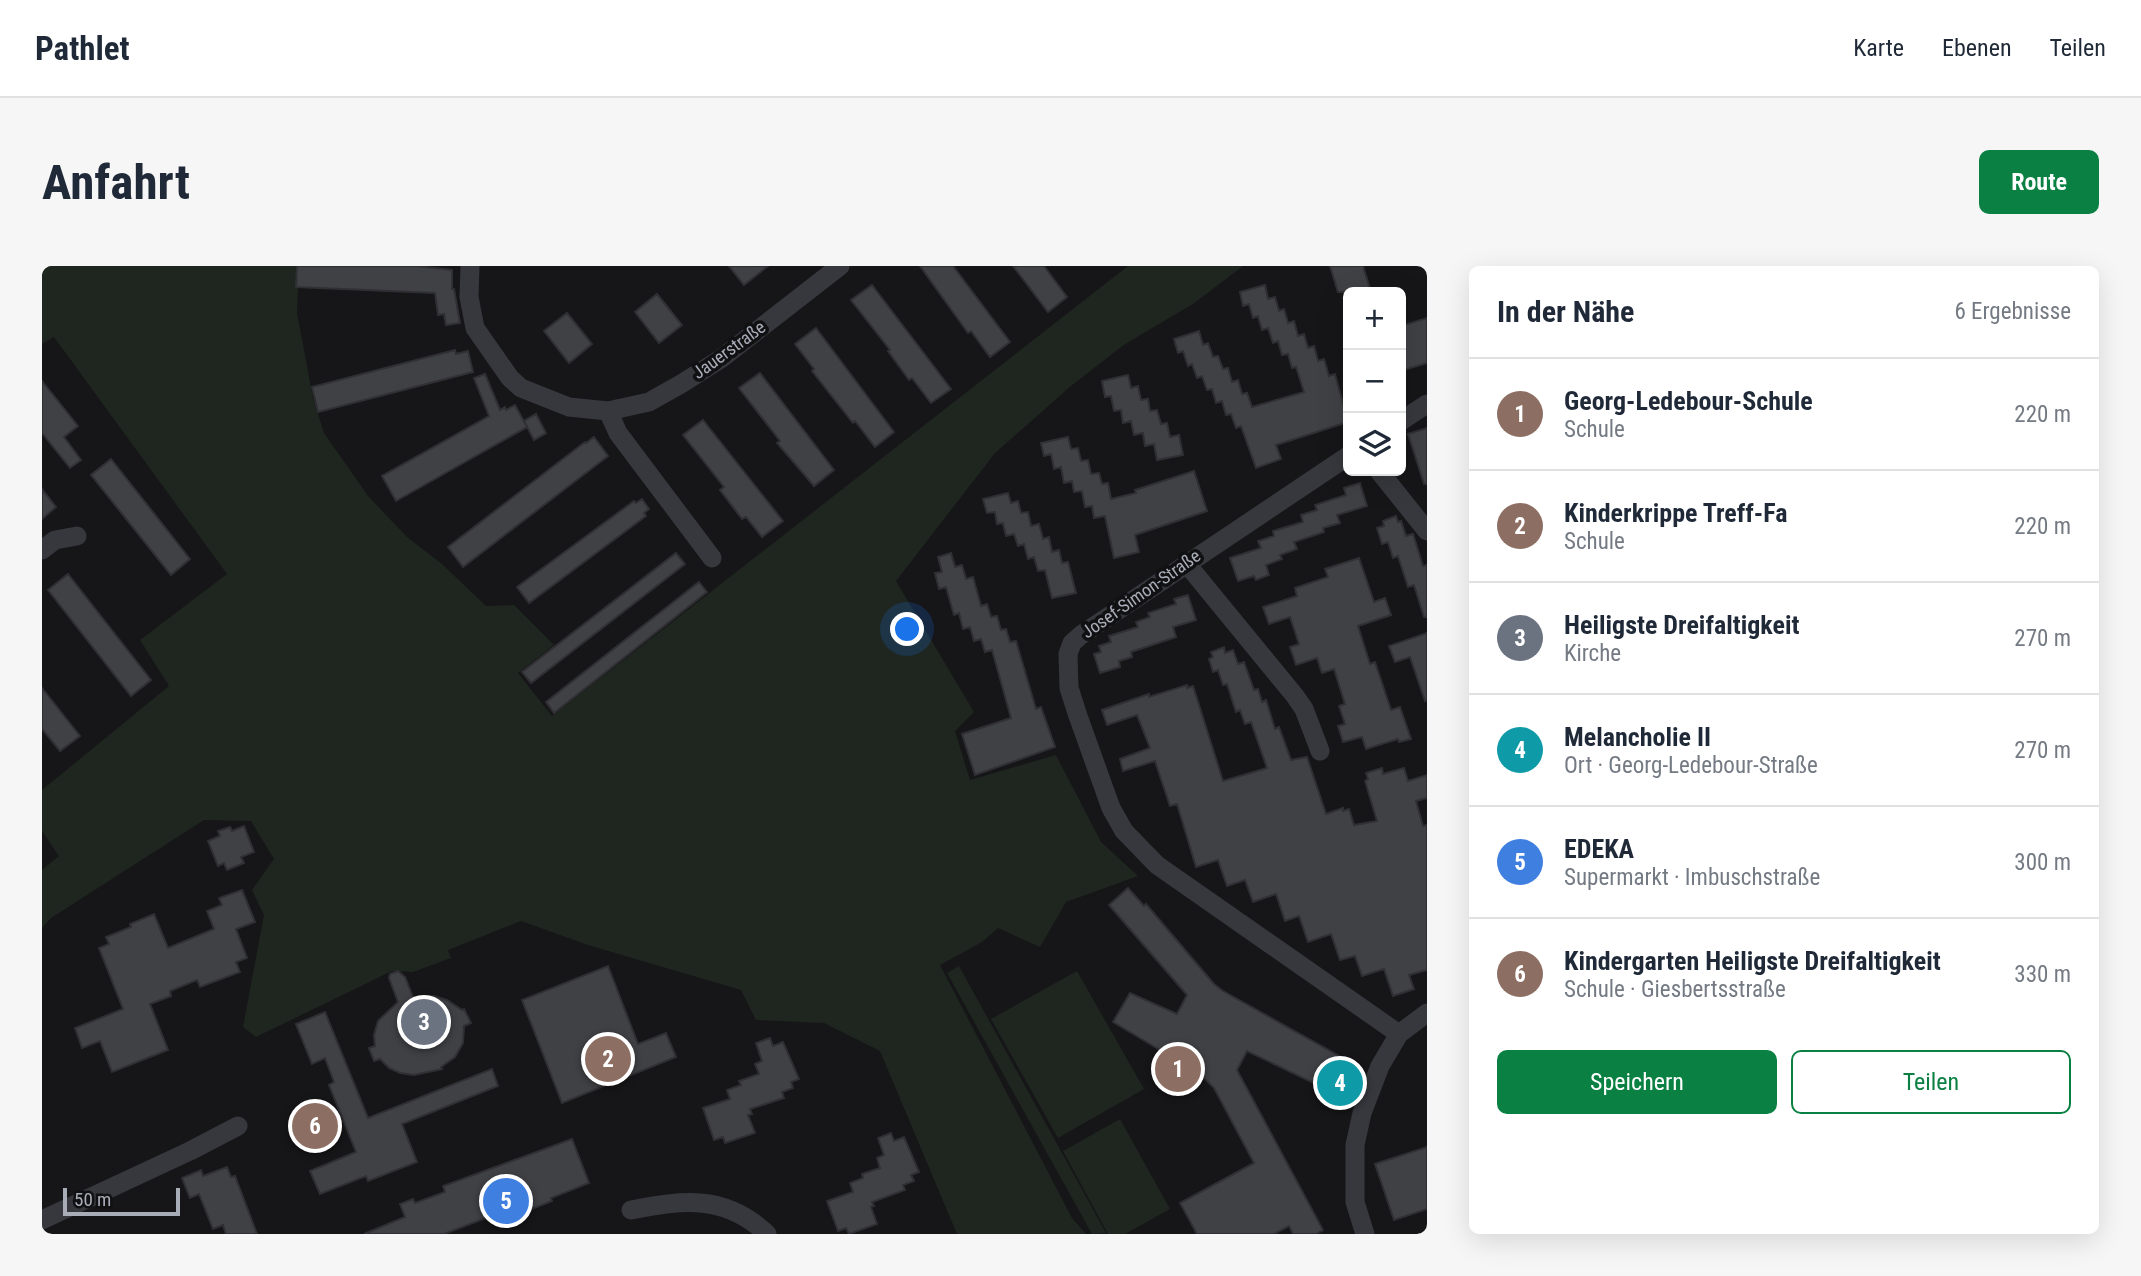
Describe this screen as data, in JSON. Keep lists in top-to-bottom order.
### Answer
{
  "streets": {
    "street": ["Jauerstraße", "Josef-Simon-Straße"]
  },
  "scale_bar": "50 m",
  "page": {
    "header": "Pathlet",
    "nav": ["Karte", "Ebenen", "Teilen"],
    "buttons": [
      "Route",
      ["Speichern", "Teilen"]
    ],
    "title": "Anfahrt",
    "heading": ["In der Nähe", "6 Ergebnisse"],
    "map_buttons": ["+", "−"],
    "list": [
      {
        "mark": "1",
        "name": "Georg-Ledebour-Schule",
        "note": "Schule",
        "value": "220 m"
      },
      {
        "mark": "2",
        "name": "Kinderkrippe Treff-Fa",
        "note": "Schule",
        "value": "220 m"
      },
      {
        "mark": "3",
        "name": "Heiligste Dreifaltigkeit",
        "note": "Kirche",
        "value": "270 m"
      },
      {
        "mark": "4",
        "name": "Melancholie II",
        "note": "Ort · Georg-Ledebour-Straße",
        "value": "270 m"
      },
      {
        "mark": "5",
        "name": "EDEKA",
        "note": "Supermarkt · Imbuschstraße",
        "value": "300 m"
      },
      {
        "mark": "6",
        "name": "Kindergarten Heiligste Dreifaltigkeit",
        "note": "Schule · Giesbertsstraße",
        "value": "330 m"
      }
    ],
    "pins": [
      "3",
      "2",
      "1",
      "4",
      "6",
      "5"
    ],
    "scale": "50 m"
  }
}
